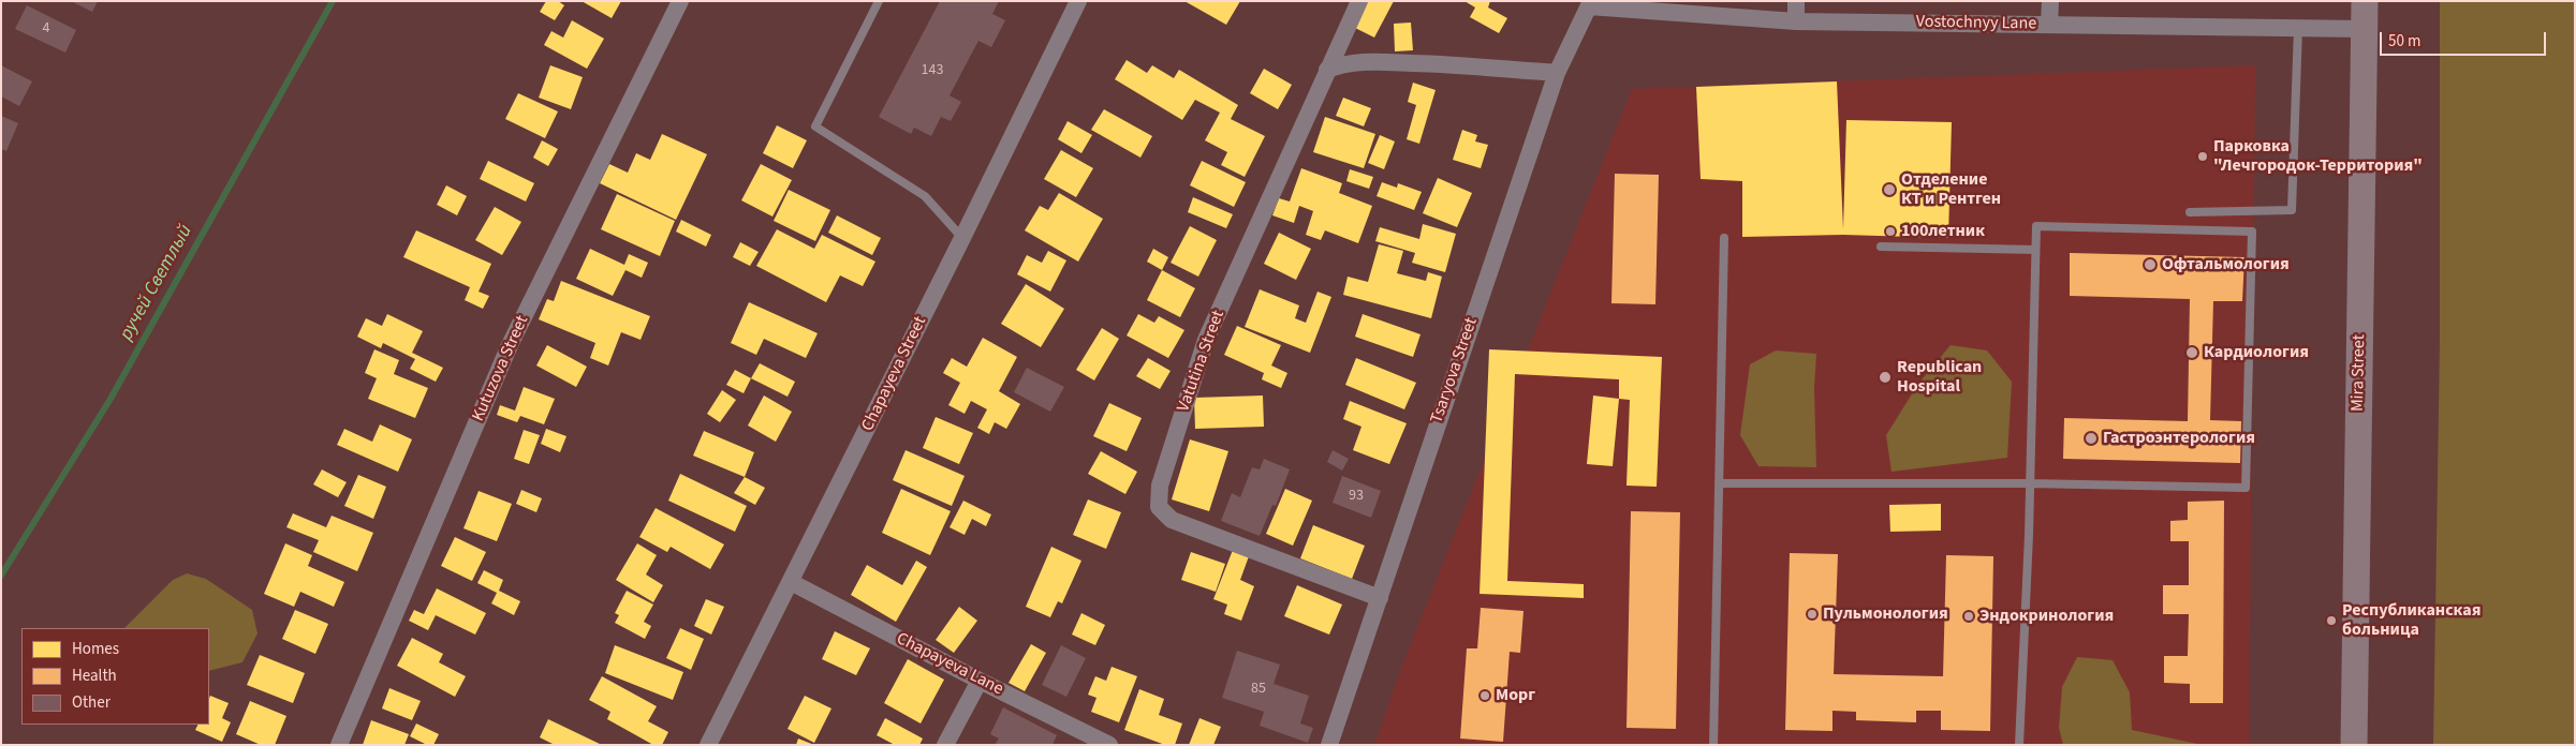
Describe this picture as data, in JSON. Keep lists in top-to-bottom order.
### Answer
{
  "streets": {
    "main road": ["Mira Street"],
    "street": [
      "Vostochnyy Lane",
      "Vatutina Street",
      "Kutuzova Street",
      "Tsaryova Street",
      "Chapayeva Street",
      "Chapayeva Lane"
    ]
  },
  "crossings": [
    ["Vostochnyy Lane", "Tsaryova Street"],
    ["Vostochnyy Lane", "Mira Street"],
    ["Vatutina Street", "Tsaryova Street"],
    ["Chapayeva Street", "Chapayeva Lane"]
  ],
  "water": ["ручей Светлый"],
  "places": [
    "Парковка \"Лечгородок-Территория\"",
    "Отделение КТ и Рентген",
    "100летник",
    "Офтальмология",
    "Кардиология",
    "Republican Hospital",
    "Гастроэнтерология",
    "Пульмонология",
    "Эндокринология",
    "Республиканская больница",
    "Морг"
  ],
  "house_numbers": [
    "4",
    "143",
    "93",
    "85"
  ],
  "legend": ["Homes", "Health", "Other"],
  "scale_bar": "50 m"
}
